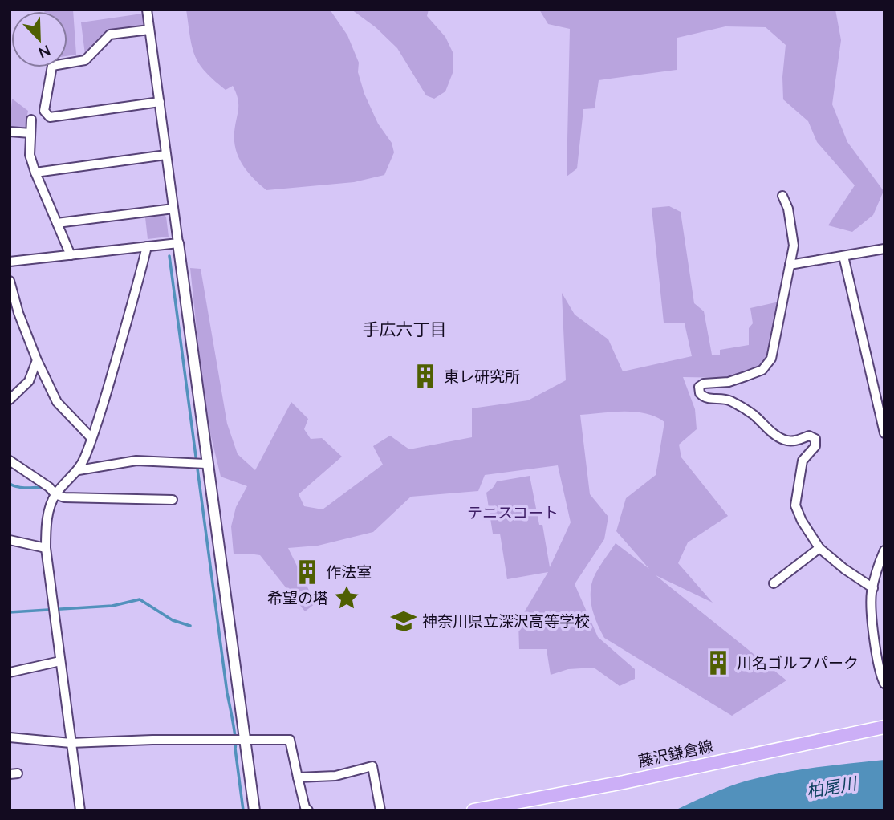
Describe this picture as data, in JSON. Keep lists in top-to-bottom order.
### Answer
{
  "streets": {
    "main road": ["藤沢鎌倉線"]
  },
  "districts": ["手広六丁目"],
  "water": ["柏尾川"],
  "parks": ["テニスコート"],
  "places": {
    "building": ["東レ研究所", "作法室", "川名ゴルフパーク"],
    "place": ["希望の塔"],
    "school or university": ["神奈川県立深沢高等学校"]
  },
  "north": "bottom right"
}
